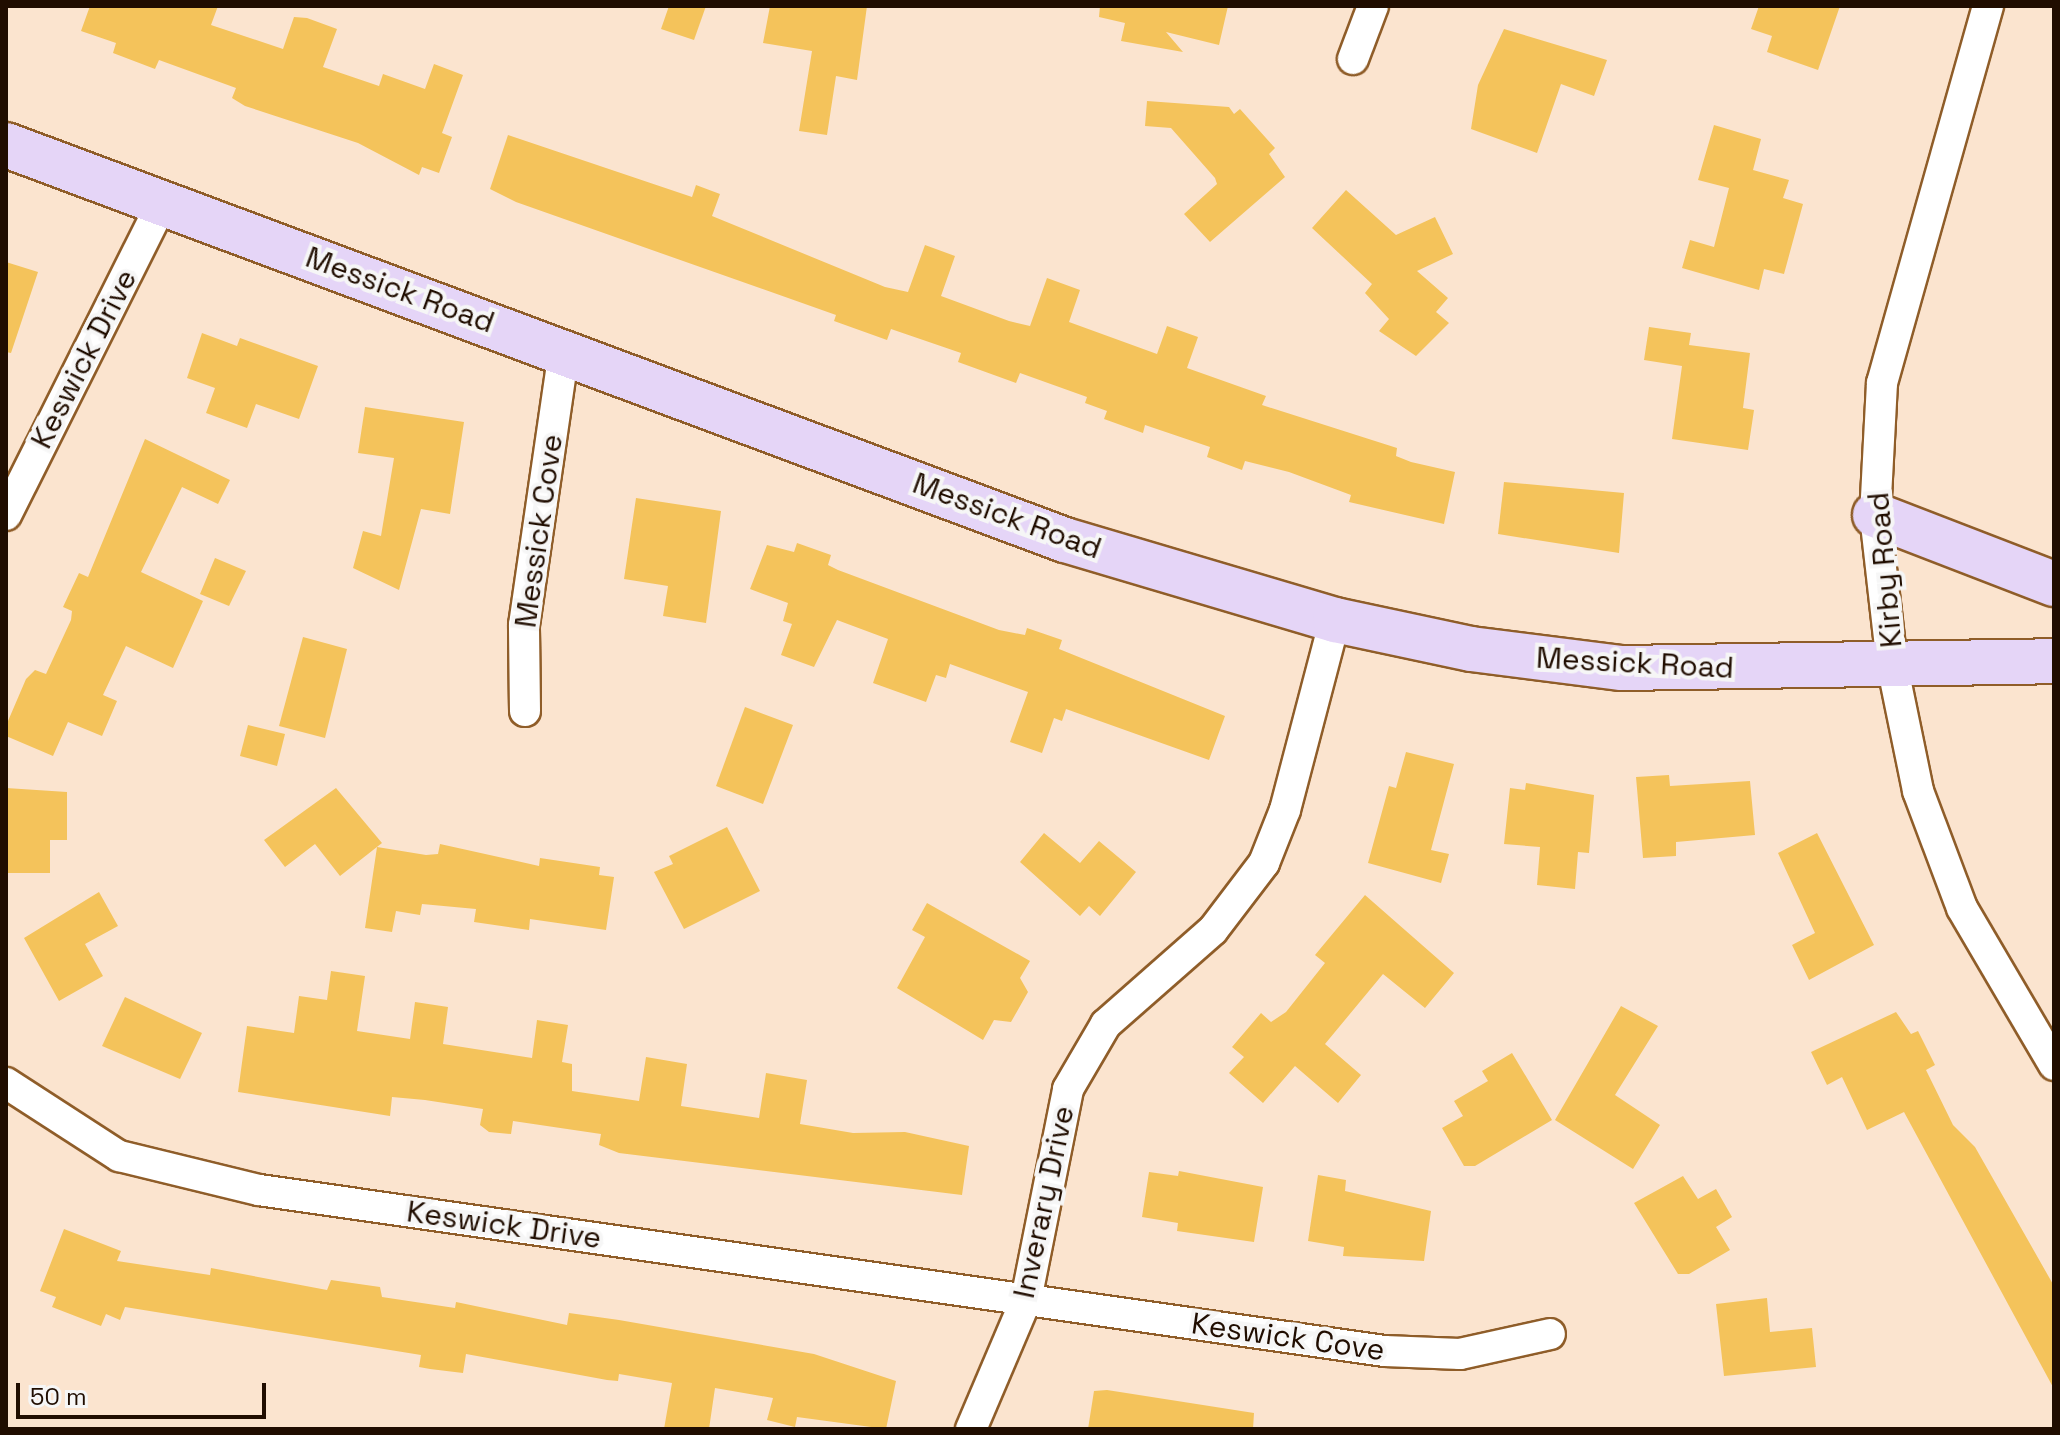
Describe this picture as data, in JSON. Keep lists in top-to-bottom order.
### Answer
{
  "streets": {
    "street": [
      "Messick Road",
      "Keswick Drive",
      "Messick Cove",
      "Kirby Road",
      "Inverary Drive",
      "Keswick Cove"
    ]
  },
  "crossings": [
    ["Messick Road", "Keswick Drive"],
    ["Messick Road", "Messick Cove"],
    ["Messick Road", "Kirby Road"],
    ["Messick Road", "Inverary Drive"],
    ["Keswick Drive", "Inverary Drive"],
    ["Keswick Drive", "Keswick Cove"],
    ["Inverary Drive", "Keswick Cove"]
  ],
  "scale_bar": "50 m"
}
